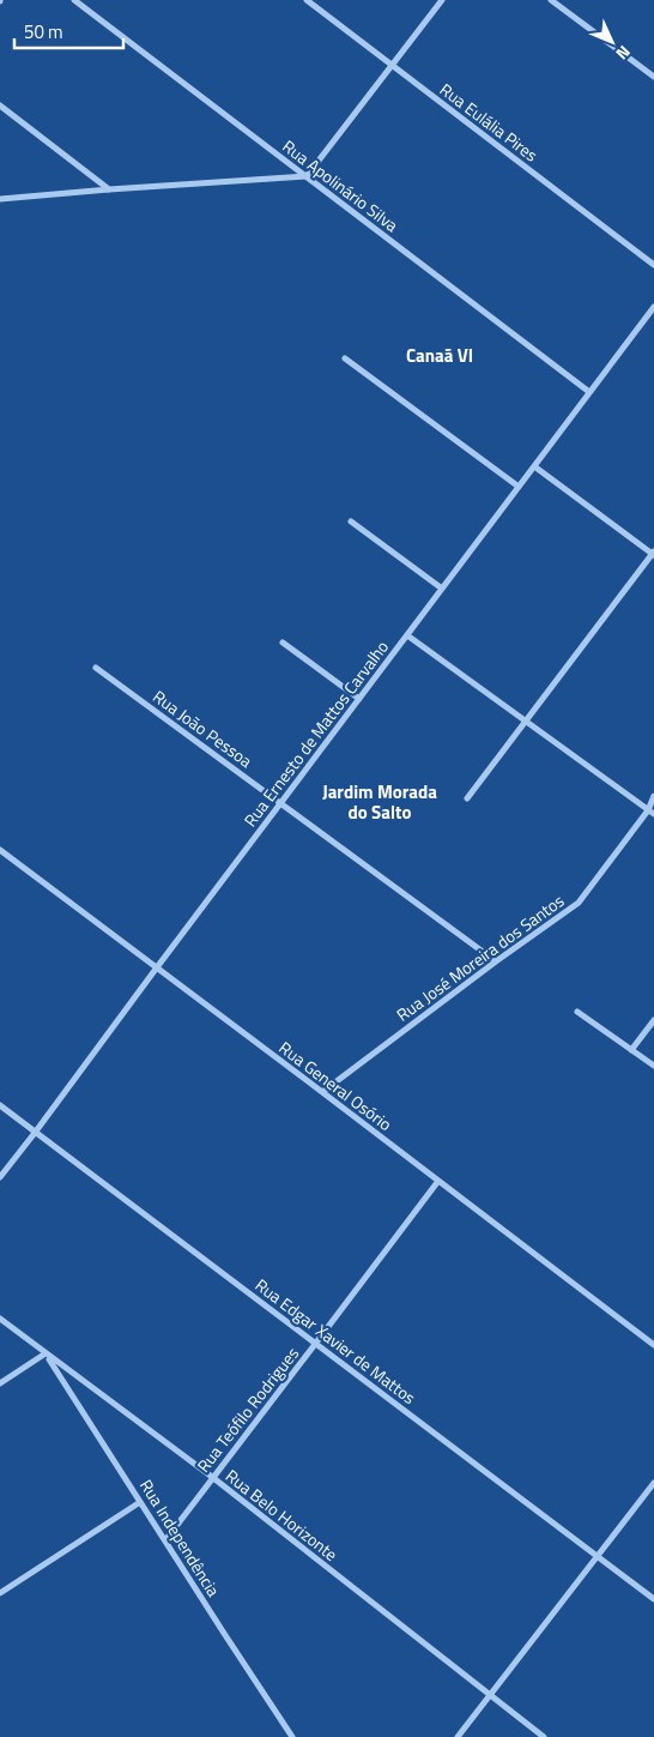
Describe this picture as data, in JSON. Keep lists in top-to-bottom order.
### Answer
{
  "streets": {
    "street": [
      "Rua Eulália Pires",
      "Rua Apolinário Silva",
      "Rua João Pessoa",
      "Rua Ernesto de Mattos Carvalho",
      "Rua José Moreira dos Santos",
      "Rua General Osório",
      "Rua Edgar Xavier de Mattos",
      "Rua Teófilo Rodrigues",
      "Rua Belo Horizonte",
      "Rua Independência"
    ]
  },
  "crossings": [
    ["Rua Apolinário Silva", "Rua Ernesto de Mattos Carvalho"],
    ["Rua João Pessoa", "Rua Ernesto de Mattos Carvalho"],
    ["Rua João Pessoa", "Rua José Moreira dos Santos"],
    ["Rua Ernesto de Mattos Carvalho", "Rua General Osório"],
    ["Rua Ernesto de Mattos Carvalho", "Rua Edgar Xavier de Mattos"],
    ["Rua José Moreira dos Santos", "Rua General Osório"],
    ["Rua General Osório", "Rua Teófilo Rodrigues"],
    ["Rua Edgar Xavier de Mattos", "Rua Teófilo Rodrigues"],
    ["Rua Teófilo Rodrigues", "Rua Belo Horizonte"],
    ["Rua Teófilo Rodrigues", "Rua Independência"],
    ["Rua Belo Horizonte", "Rua Independência"]
  ],
  "districts": ["Canaã VI", "Jardim Morada do Salto"],
  "scale_bar": "50 m",
  "north": "bottom right"
}
